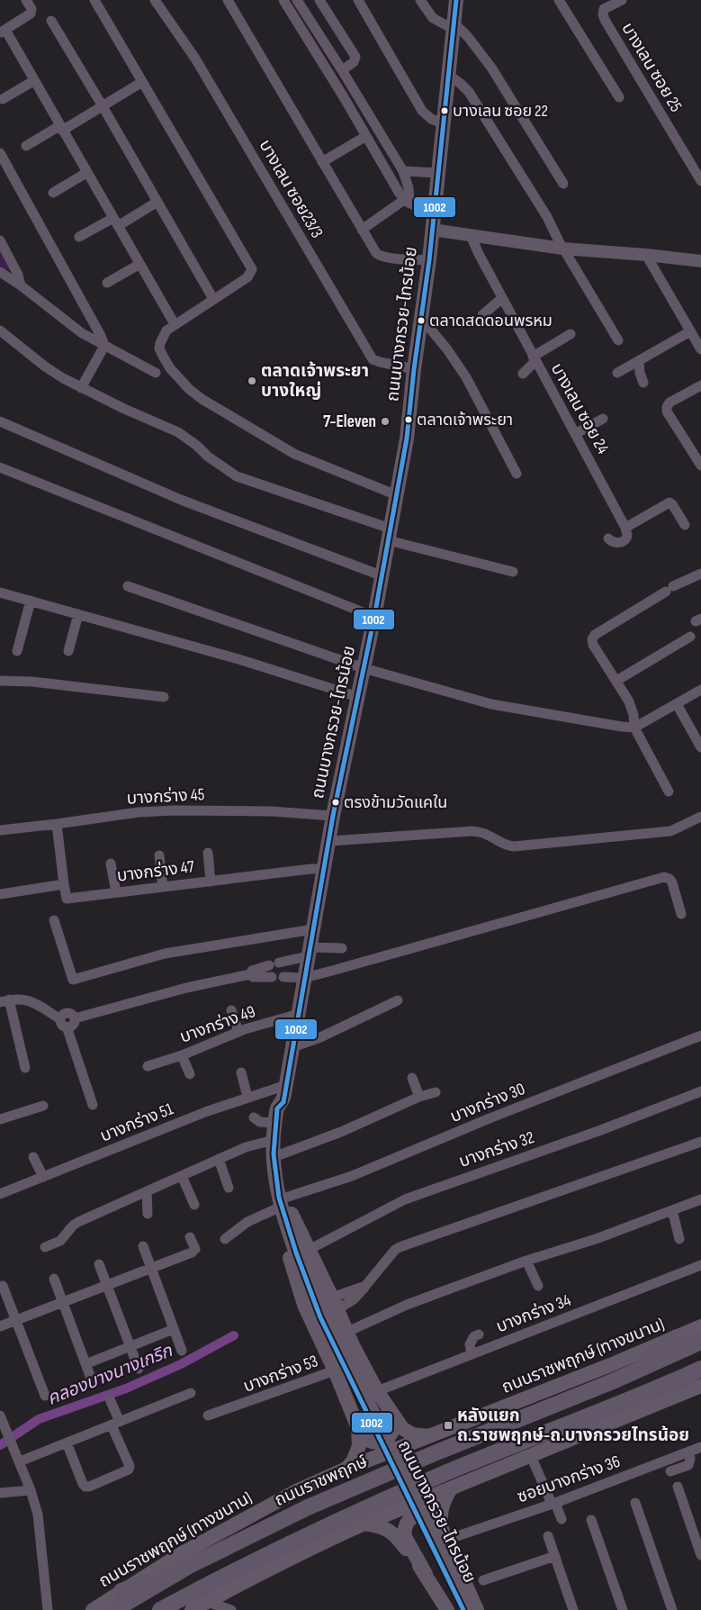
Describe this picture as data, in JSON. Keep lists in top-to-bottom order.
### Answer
{
  "streets": {
    "main road": ["ถนนบางกรวย-ไทรน้อย", "ถนนราชพฤกษ์ (ทางขนาน)", "ถนนราชพฤกษ์"],
    "street": [
      "บางเลน ซอย 25",
      "บางเลน ซอย23/3",
      "บางเลน ซอย 24",
      "บางกร่าง 45",
      "บางกร่าง 47",
      "บางกร่าง 49",
      "บางกร่าง 30",
      "บางกร่าง 51",
      "บางกร่าง 32",
      "บางกร่าง 34",
      "บางกร่าง 53",
      "ซอยบางกร่าง 36"
    ]
  },
  "crossings": [
    ["บางเลน ซอย23/3", "ถนนบางกรวย-ไทรน้อย"],
    ["ถนนบางกรวย-ไทรน้อย", "บางกร่าง 45"],
    ["ถนนบางกรวย-ไทรน้อย", "บางกร่าง 47"],
    ["ถนนบางกรวย-ไทรน้อย", "บางกร่าง 49"],
    ["ถนนบางกรวย-ไทรน้อย", "บางกร่าง 30"],
    ["ถนนบางกรวย-ไทรน้อย", "บางกร่าง 51"]
  ],
  "water": ["คลองบางนางเกริก"],
  "places": {
    "other": [
      "บางเลน ซอย 22",
      "ตลาดสดดอนพรหม",
      "ตลาดเจ้าพระยา บางใหญ่",
      "ตลาดเจ้าพระยา",
      "7-Eleven",
      "ตรงข้ามวัดแคใน"
    ],
    "transit": ["หลังแยก ถ.ราชพฤกษ์-ถ.บางกรวยไทรน้อย"]
  },
  "lines": ["transit line 1002"]
}
